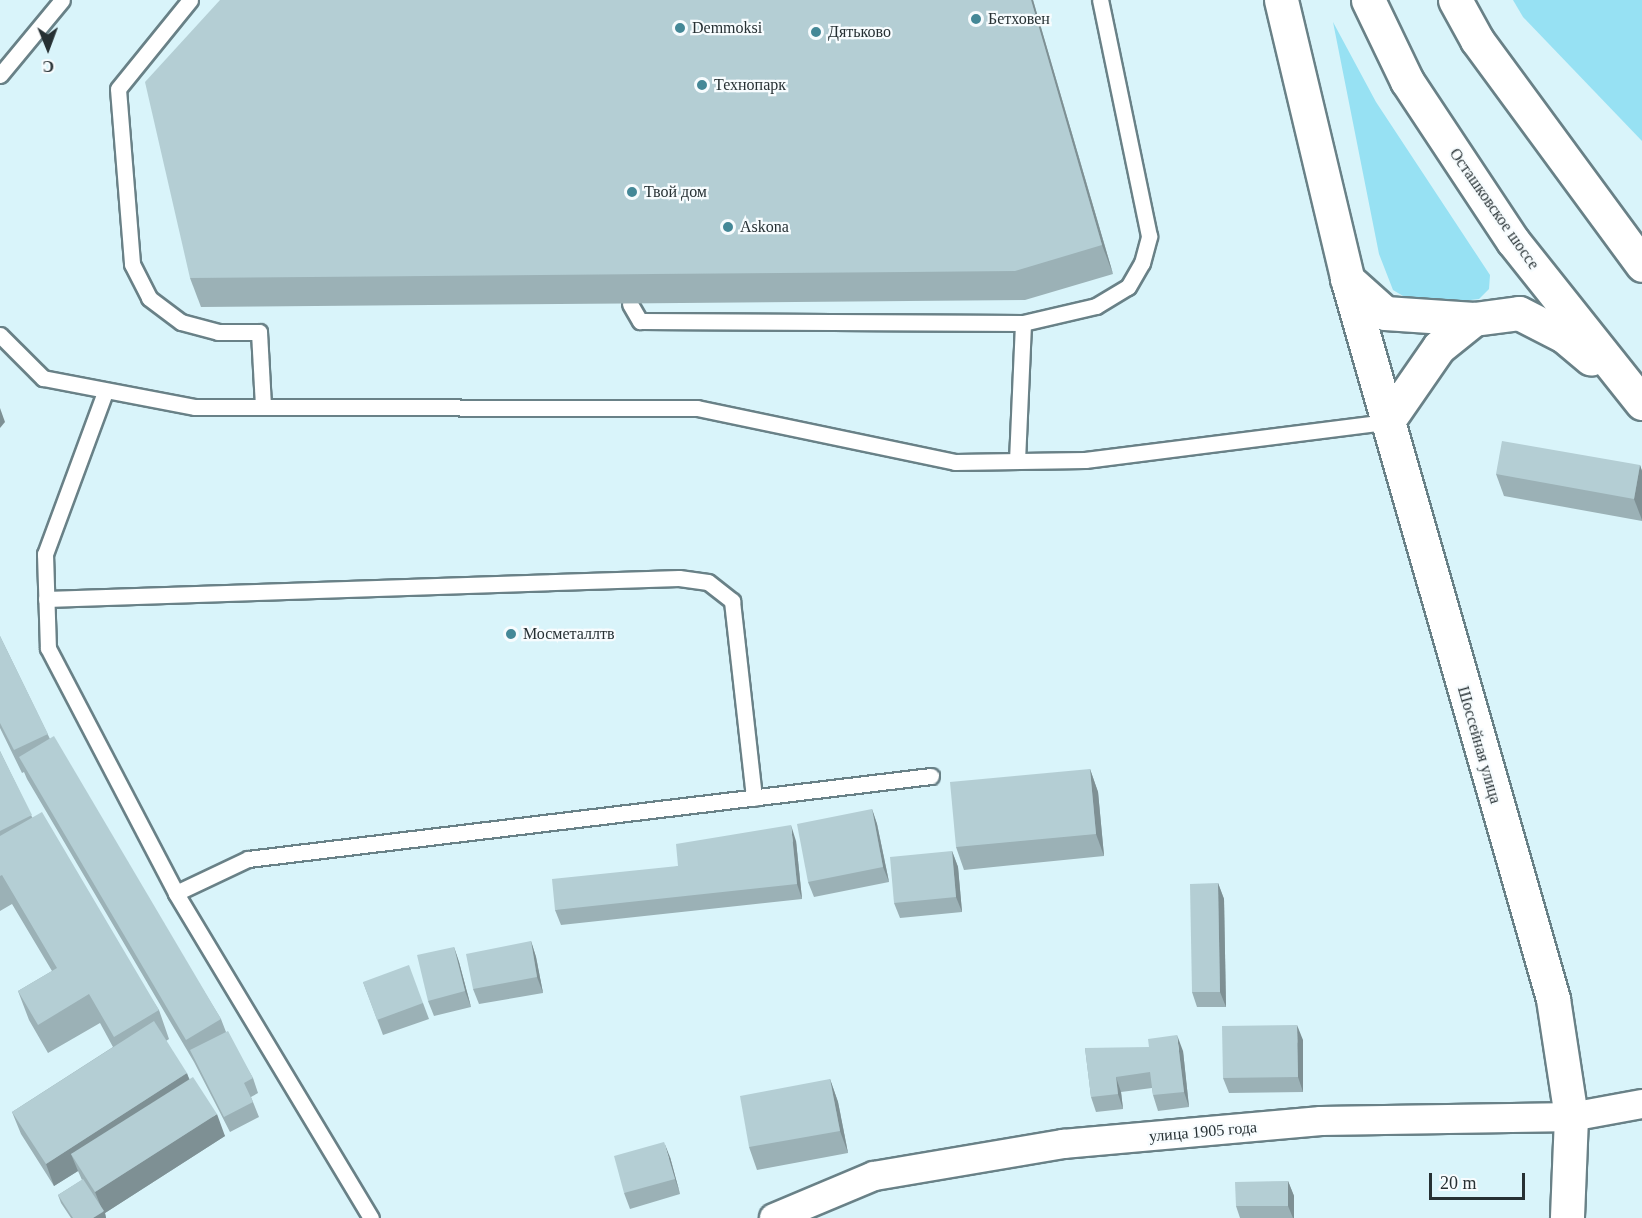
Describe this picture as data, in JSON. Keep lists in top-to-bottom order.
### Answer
{
  "streets": {
    "street": ["Осташковское шоссе", "Шоссейная улица", "улица 1905 года"]
  },
  "crossings": [
    ["Шоссейная улица", "улица 1905 года"]
  ],
  "places": [
    "Бетховен",
    "Demmoksi",
    "Дятьково",
    "Технопарк",
    "Твой дом",
    "Askona",
    "Мосметаллтв"
  ],
  "scale_bar": "20 m",
  "north": "bottom"
}
